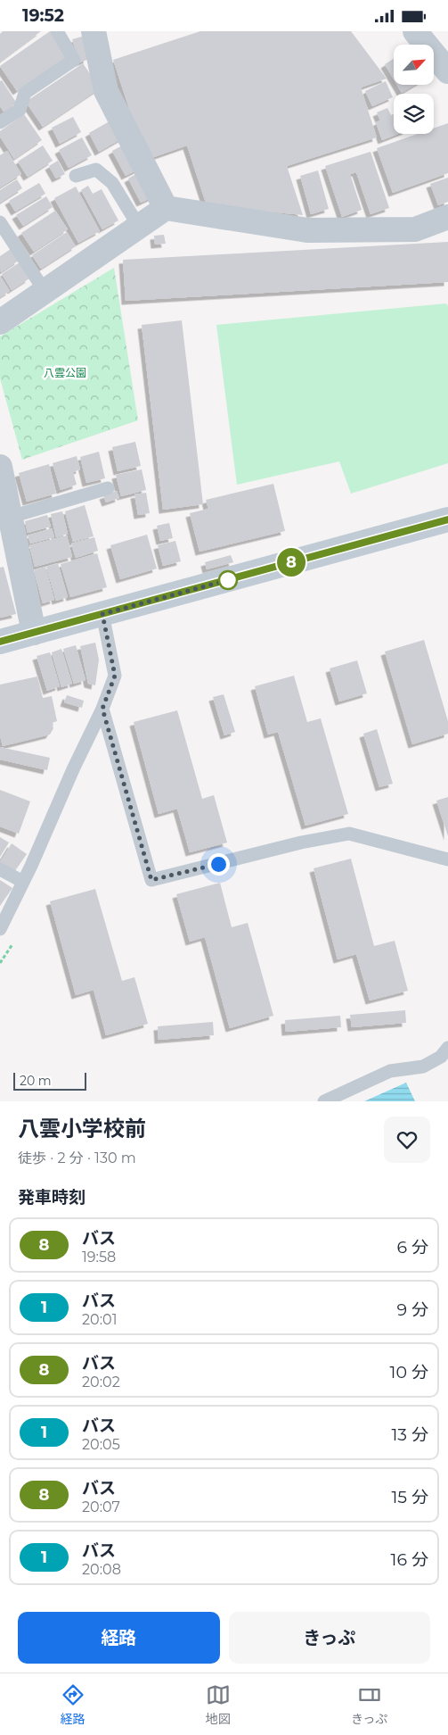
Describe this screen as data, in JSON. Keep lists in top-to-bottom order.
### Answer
{
  "parks": ["八雲公園"],
  "lines": ["bus line 8"],
  "scale_bar": "20 m",
  "north": "top right",
  "page": {
    "status": "19:52",
    "on_map": "8",
    "scale": "20 m",
    "heading": [
      ["八雲小学校前", "徒歩 · 2 分 · 130 m"],
      "発車時刻"
    ],
    "list": [
      {
        "mark": "8",
        "name": "バス",
        "note": "19:58",
        "value": "6 分"
      },
      {
        "mark": "1",
        "name": "バス",
        "note": "20:01",
        "value": "9 分"
      },
      {
        "mark": "8",
        "name": "バス",
        "note": "20:02",
        "value": "10 分"
      },
      {
        "mark": "1",
        "name": "バス",
        "note": "20:05",
        "value": "13 分"
      },
      {
        "mark": "8",
        "name": "バス",
        "note": "20:07",
        "value": "15 分"
      },
      {
        "mark": "1",
        "name": "バス",
        "note": "20:08",
        "value": "16 分"
      }
    ],
    "buttons": ["経路", "きっぷ"],
    "tabs": ["経路", "地図", "きっぷ"]
  }
}
